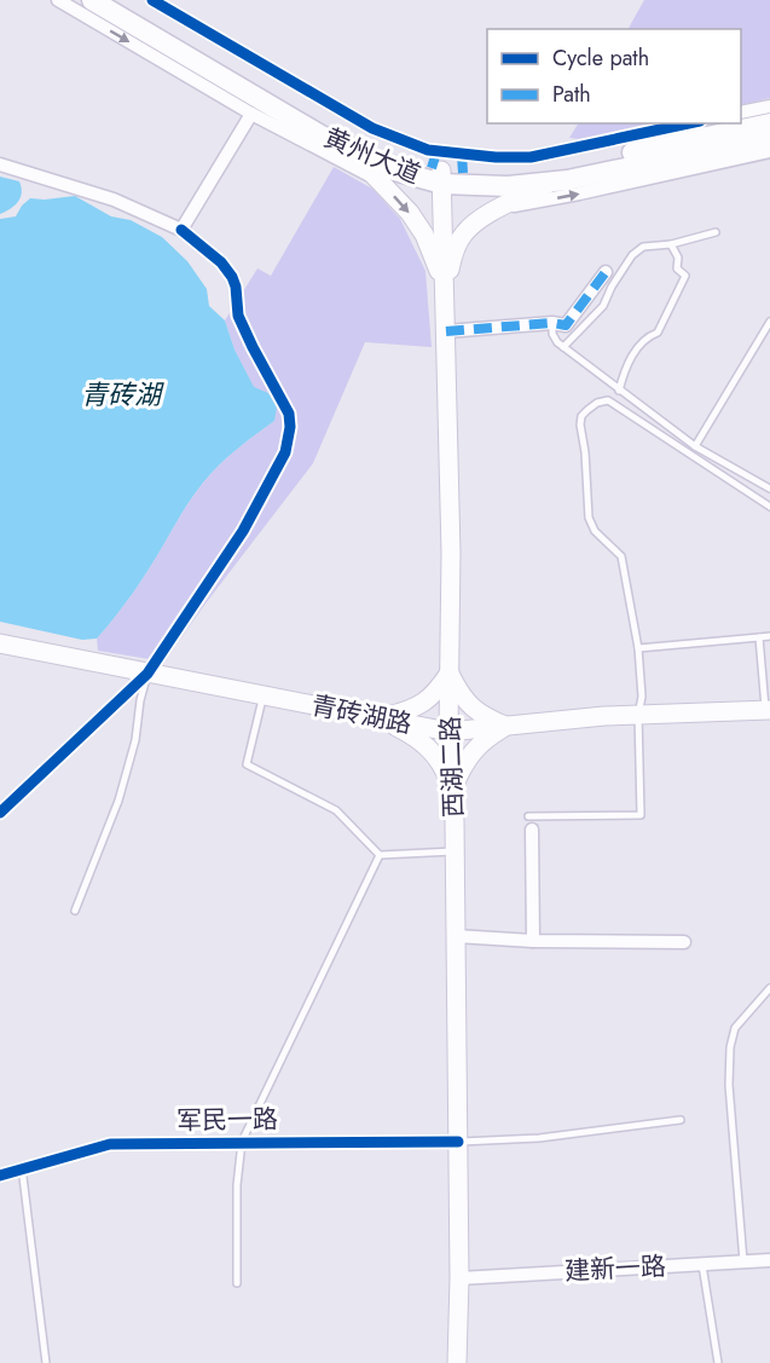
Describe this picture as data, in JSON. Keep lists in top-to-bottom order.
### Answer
{
  "streets": {
    "main road": ["黄州大道", "青砖湖路", "西湖二路"],
    "street": ["军民一路", "建新一路"]
  },
  "crossings": [
    ["黄州大道", "西湖二路"],
    ["青砖湖路", "西湖二路"],
    ["西湖二路", "军民一路"],
    ["西湖二路", "建新一路"]
  ],
  "water": ["青砖湖"],
  "legend": ["Cycle path", "Path"]
}
